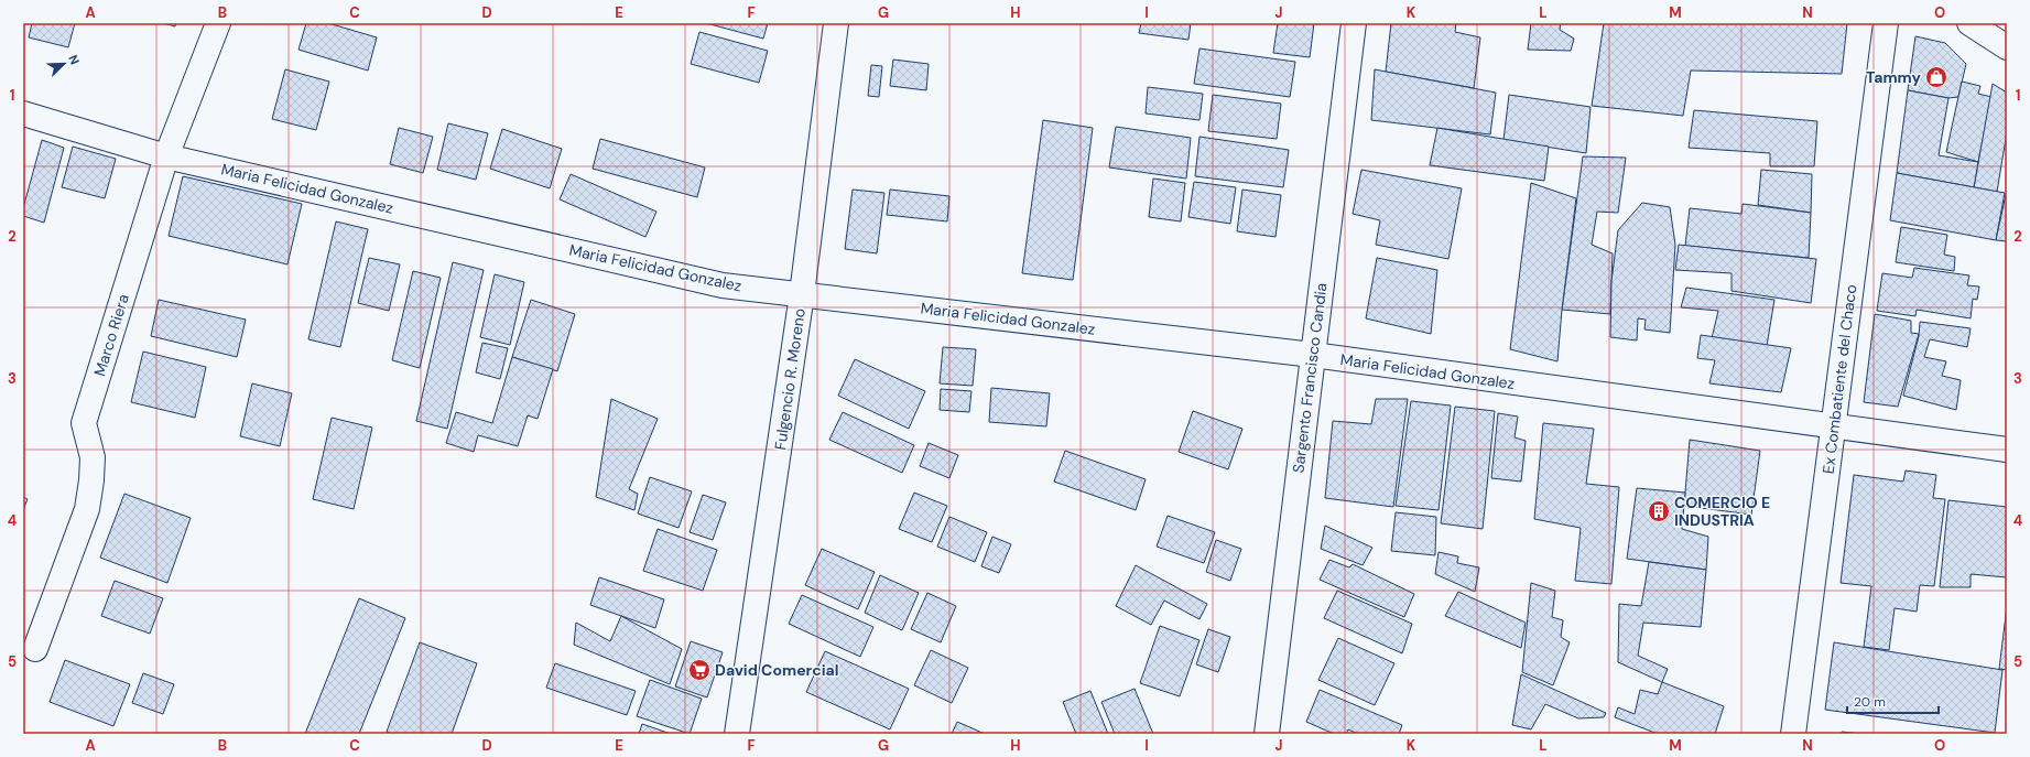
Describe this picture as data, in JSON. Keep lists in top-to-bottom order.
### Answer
{
  "streets": {
    "street": [
      "Maria Felicidad Gonzalez",
      "Marco Riera",
      "Sargento Francisco Candia",
      "Fulgencio R. Moreno",
      "Ex Combatiente del Chaco"
    ]
  },
  "crossings": [
    ["Maria Felicidad Gonzalez", "Marco Riera"],
    ["Maria Felicidad Gonzalez", "Sargento Francisco Candia"],
    ["Maria Felicidad Gonzalez", "Fulgencio R. Moreno"],
    ["Maria Felicidad Gonzalez", "Ex Combatiente del Chaco"]
  ],
  "places": {
    "shop": ["Tammy"],
    "building": ["COMERCIO E INDUSTRIA"],
    "supermarket": ["David Comercial"]
  },
  "scale_bar": "20 m",
  "north": "top right",
  "grid": {
    "columns": [
      "A",
      "B",
      "C",
      "D",
      "E",
      "F",
      "G",
      "H",
      "I",
      "J",
      "K",
      "L",
      "M",
      "N",
      "O"
    ],
    "rows": [
      "1",
      "2",
      "3",
      "4",
      "5"
    ]
  }
}
